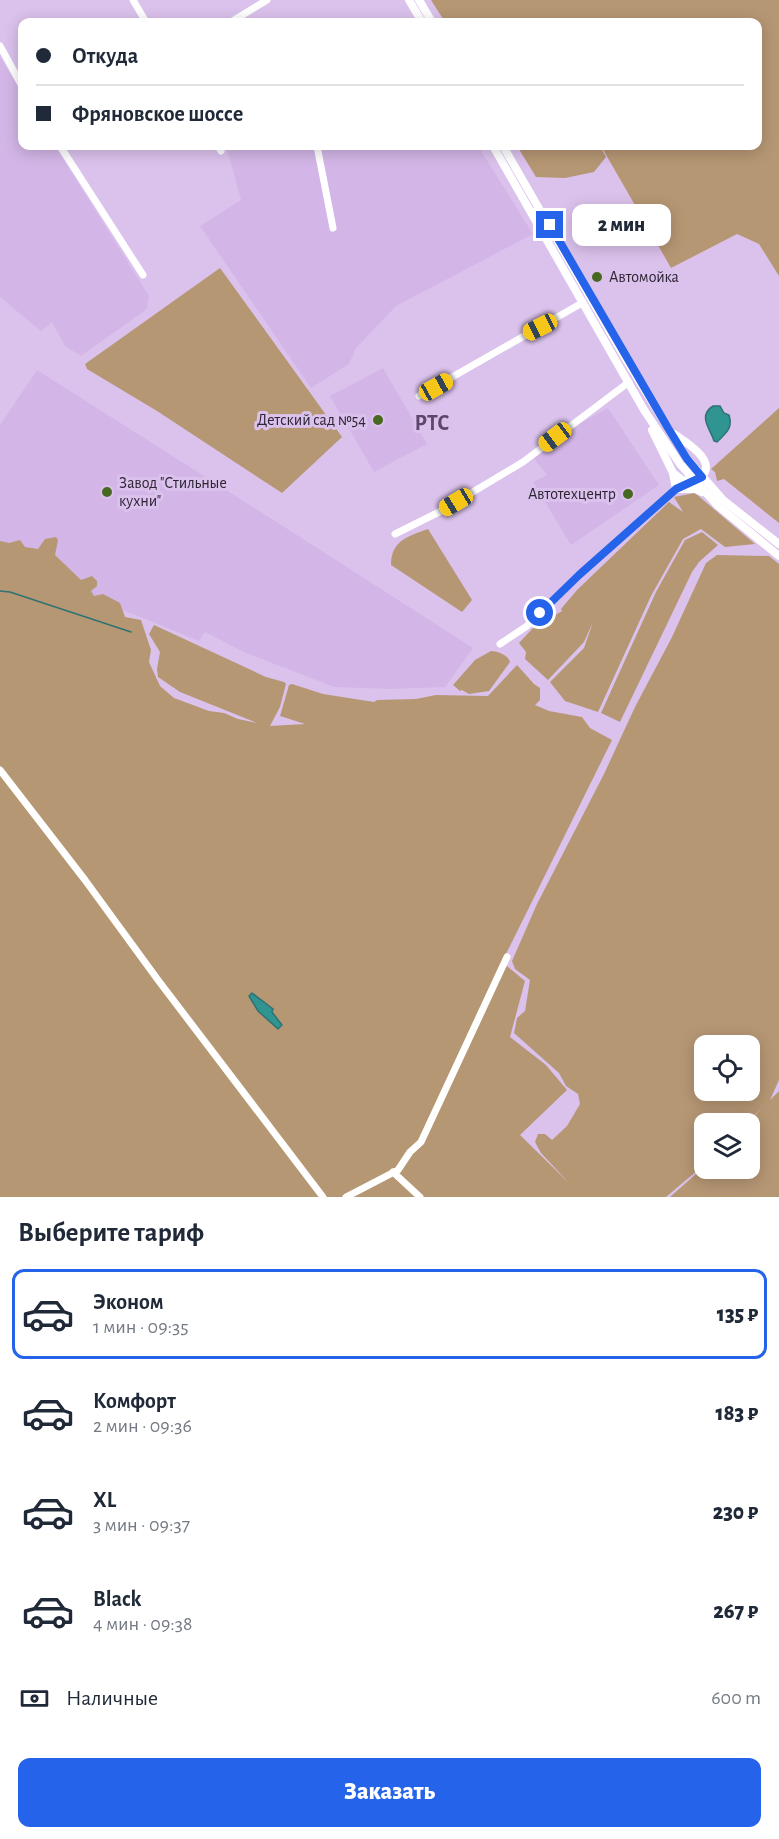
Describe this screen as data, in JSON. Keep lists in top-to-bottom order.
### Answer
{
  "districts": ["РТС"],
  "places": [
    "Автомойка",
    "Детский сад №54",
    "Завод \"Стильные кухни\"",
    "Автотехцентр"
  ],
  "page": {
    "banner": ["Откуда", "Фряновское шоссе"],
    "bubble": "2 мин",
    "heading": "Выберите тариф",
    "list": [
      {
        "name": "Эконом",
        "note": "1 мин · 09:35",
        "value": "135 ₽"
      },
      {
        "name": "Комфорт",
        "note": "2 мин · 09:36",
        "value": "183 ₽"
      },
      {
        "name": "XL",
        "note": "3 мин · 09:37",
        "value": "230 ₽"
      },
      {
        "name": "Black",
        "note": "4 мин · 09:38",
        "value": "267 ₽"
      }
    ],
    "pay": ["Наличные", "600 m"],
    "buttons": "Заказать"
  }
}
